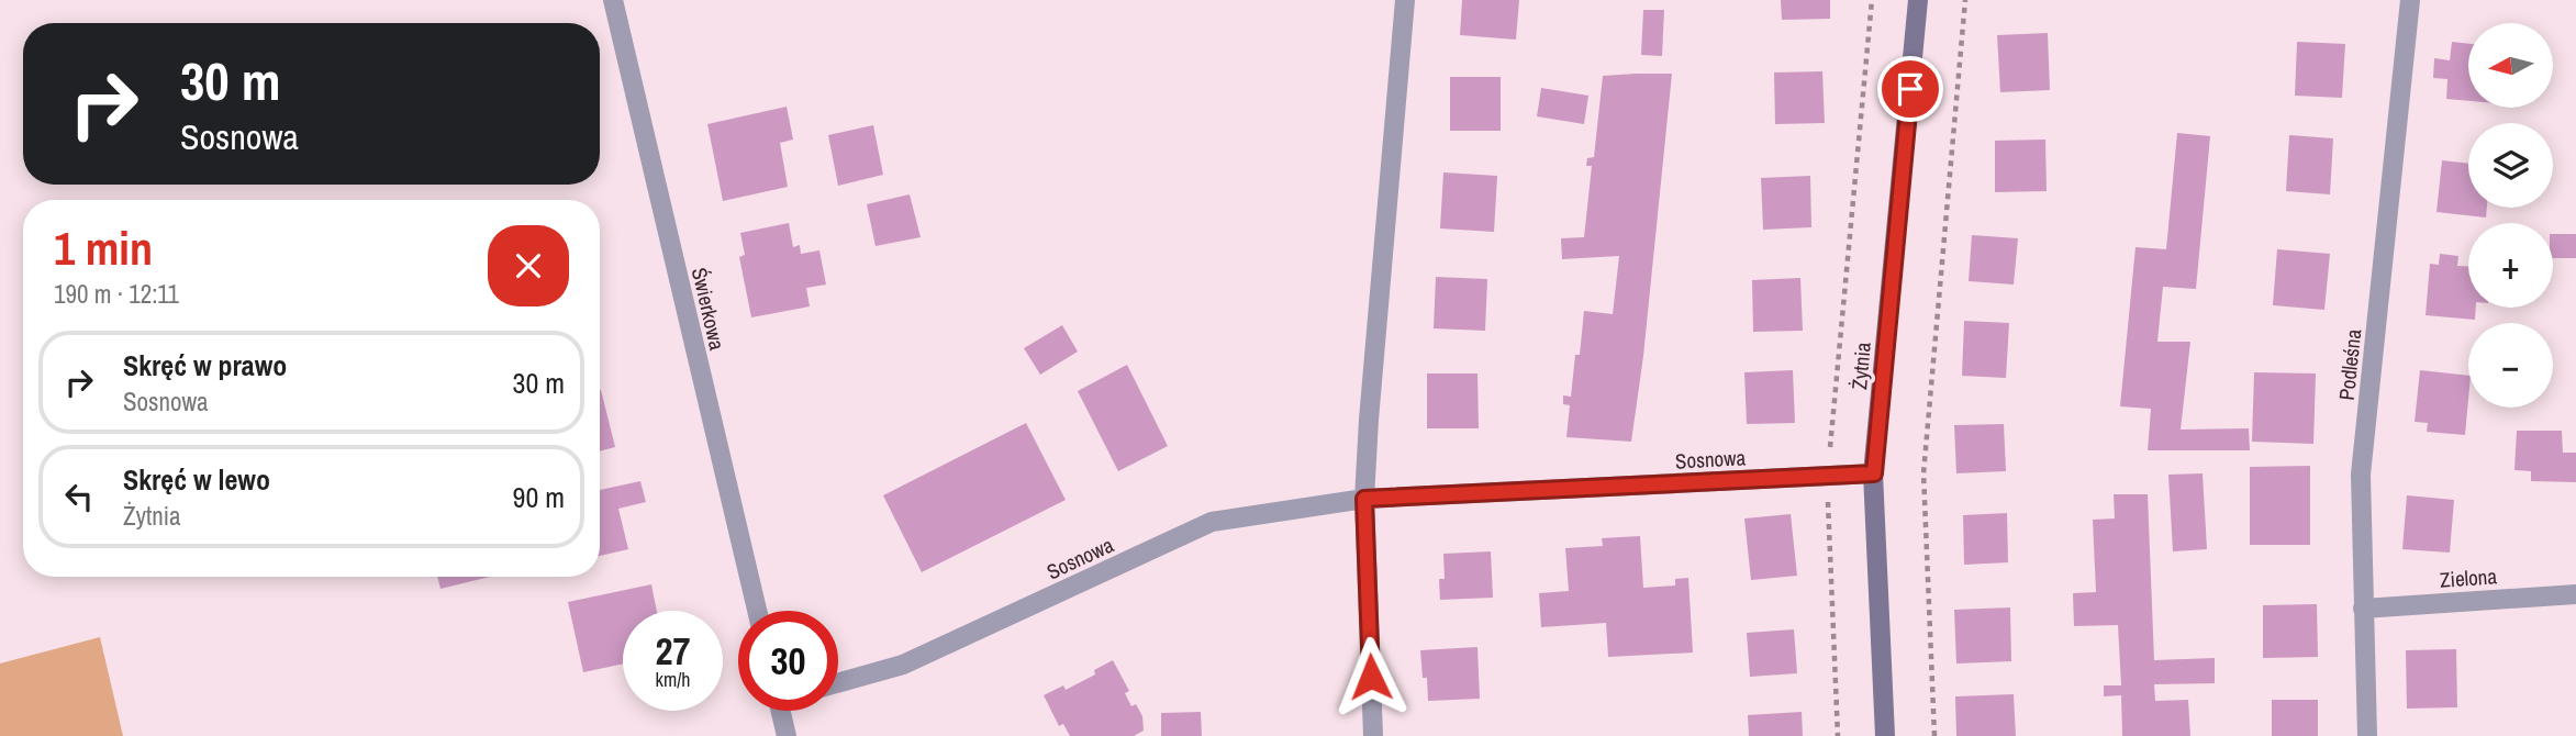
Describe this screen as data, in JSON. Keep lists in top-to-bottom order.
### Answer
{
  "streets": {
    "street": [
      "Świerkowa",
      "Podleśna",
      "Żytnia",
      "Sosnowa",
      "Zielona"
    ]
  },
  "crossings": [
    ["Podleśna", "Zielona"],
    ["Żytnia", "Sosnowa"]
  ],
  "north": "left",
  "page": {
    "map_buttons": ["+", "−"],
    "turn": ["30 m", "Sosnowa"],
    "heading": ["1 min", "190 m · 12:11"],
    "list": [
      {
        "name": "Skręć w prawo",
        "note": "Sosnowa",
        "value": "30 m"
      },
      {
        "name": "Skręć w lewo",
        "note": "Żytnia",
        "value": "90 m"
      }
    ],
    "speed": "27 km/h",
    "limit": "30"
  }
}
